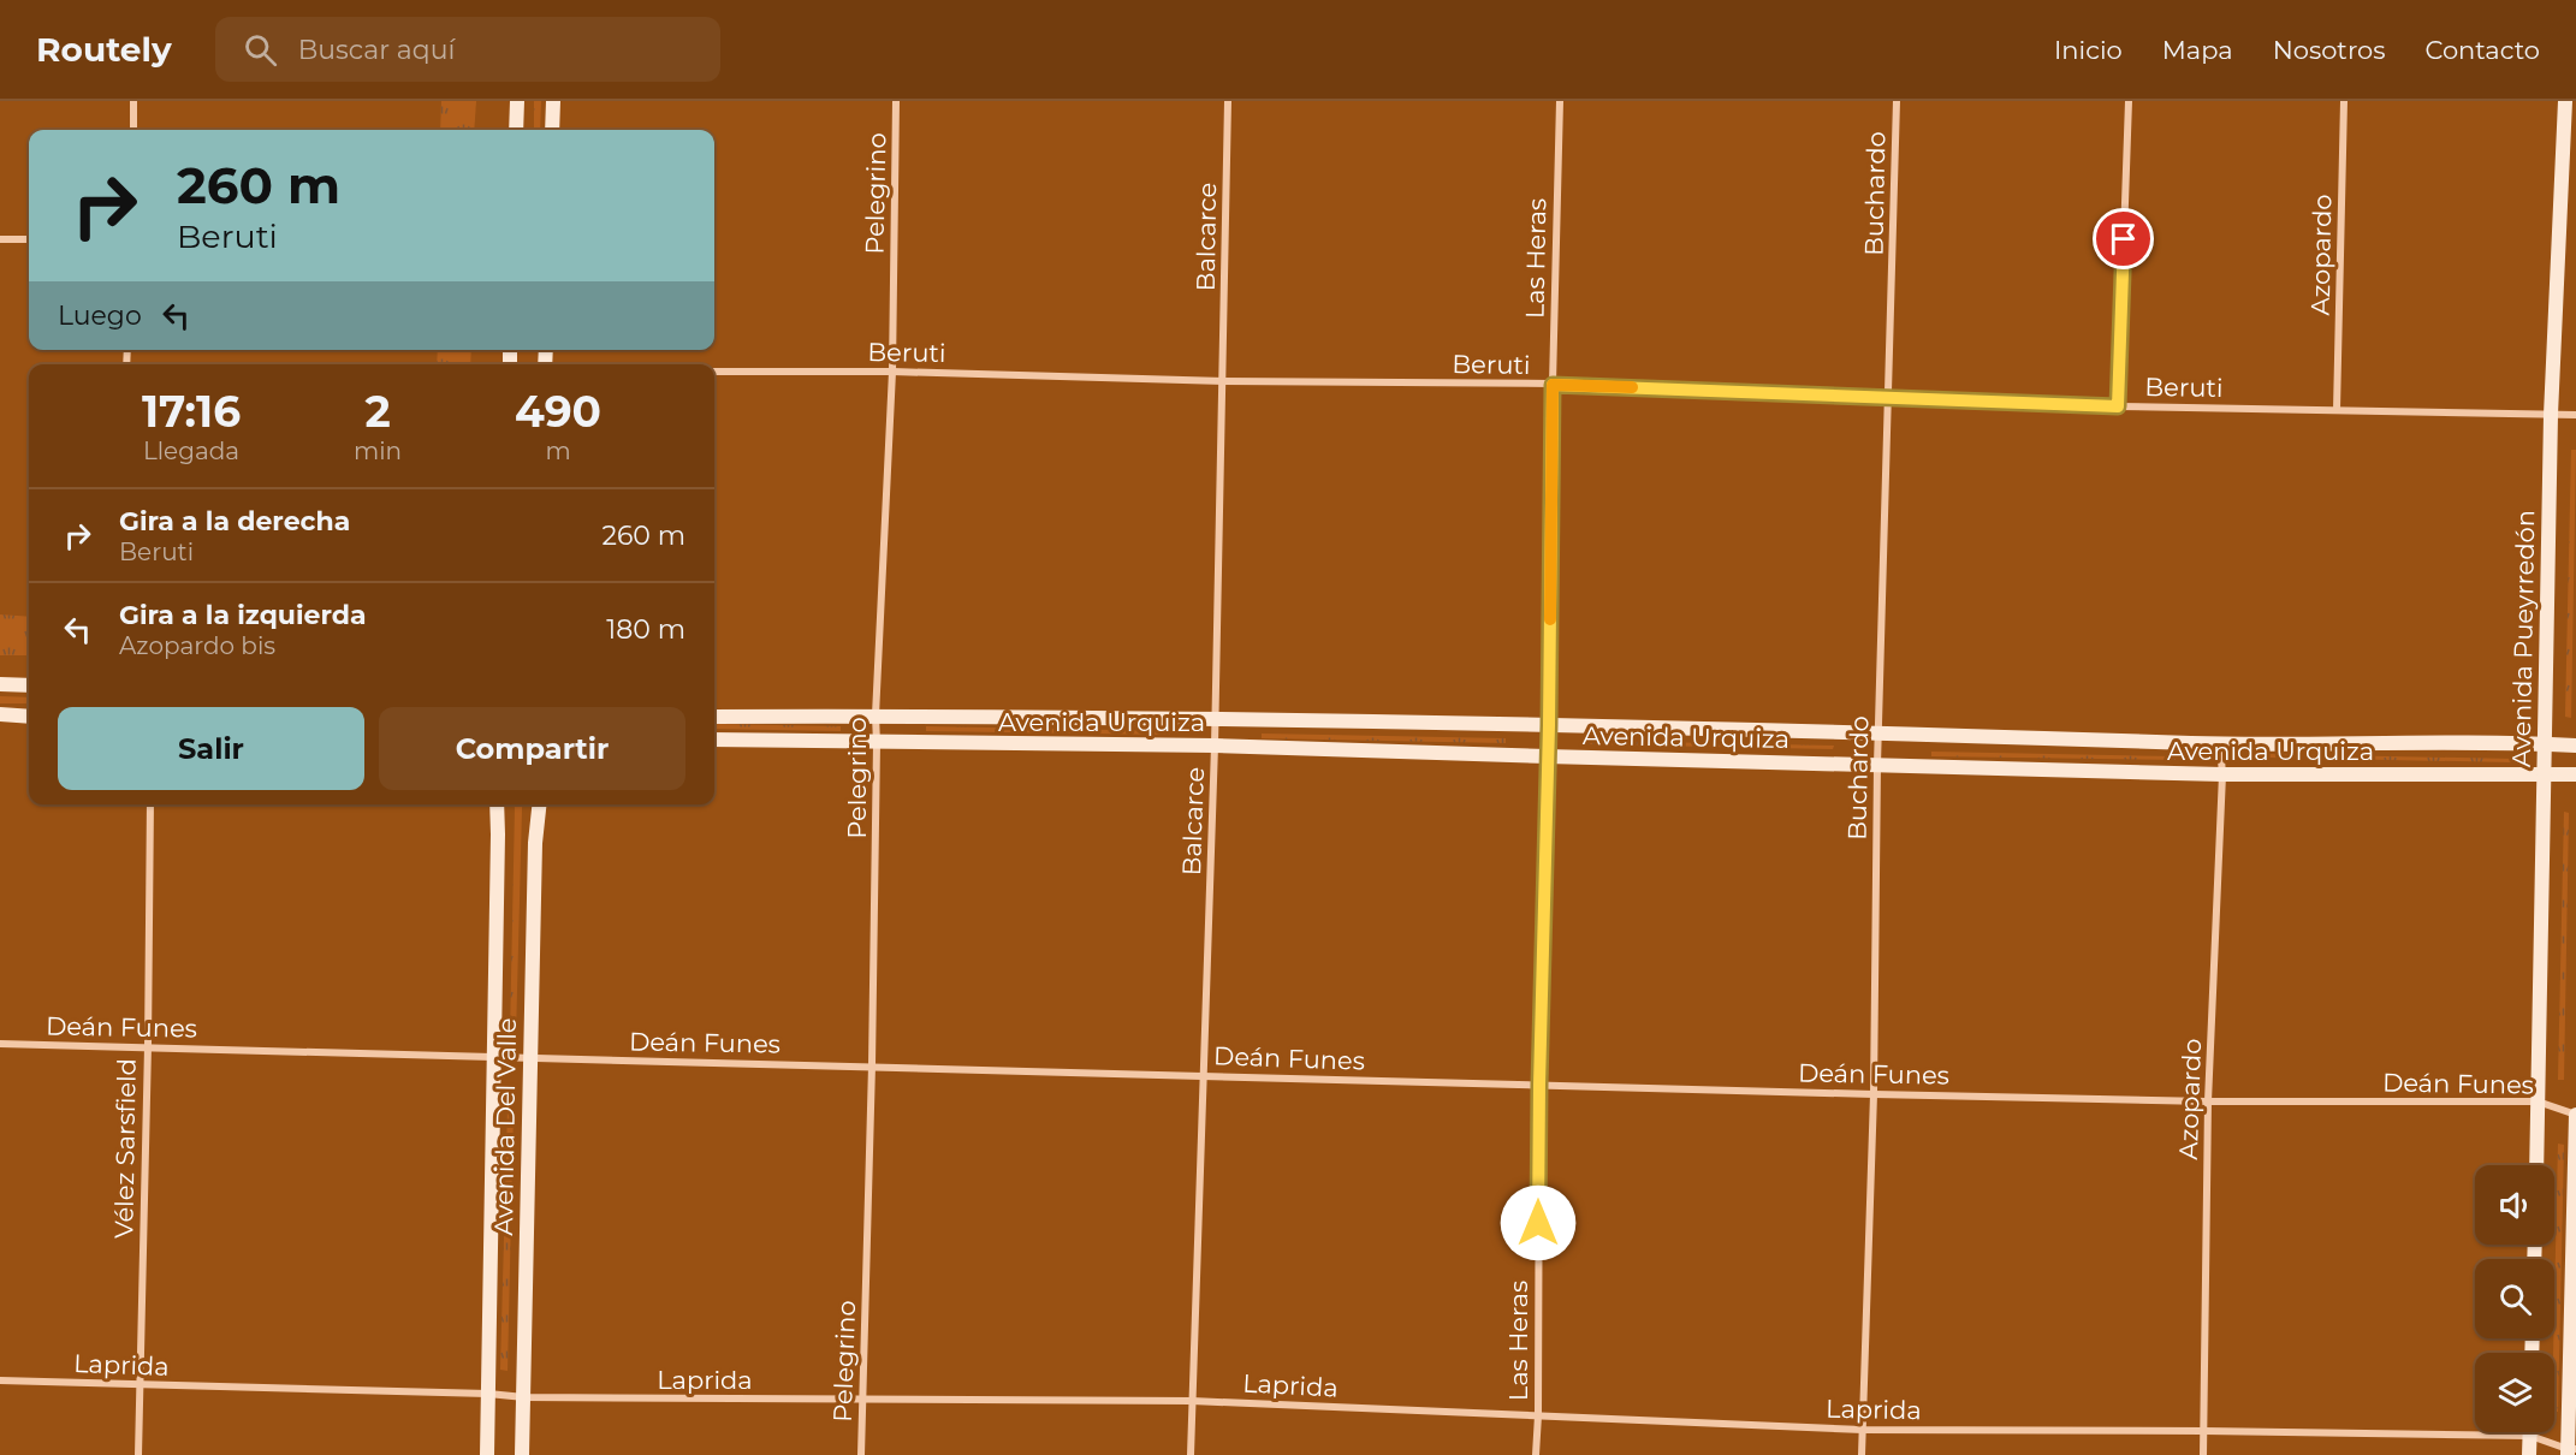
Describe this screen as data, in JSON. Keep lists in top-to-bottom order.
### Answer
{
  "streets": {
    "main road": ["Avenida Pueyrredón", "Avenida Urquiza", "Avenida Del Valle"],
    "street": [
      "Pelegrino",
      "Buchardo",
      "Balcarce",
      "Azopardo",
      "Las Heras",
      "Beruti",
      "Deán Funes",
      "Vélez Sarsfield",
      "Laprida"
    ]
  },
  "crossings": [
    ["Pelegrino", "Beruti"],
    ["Pelegrino", "Avenida Urquiza"],
    ["Pelegrino", "Deán Funes"],
    ["Pelegrino", "Laprida"],
    ["Buchardo", "Beruti"],
    ["Buchardo", "Avenida Urquiza"],
    ["Buchardo", "Deán Funes"],
    ["Buchardo", "Laprida"],
    ["Balcarce", "Beruti"],
    ["Balcarce", "Avenida Urquiza"],
    ["Balcarce", "Deán Funes"],
    ["Balcarce", "Laprida"],
    ["Azopardo", "Beruti"],
    ["Azopardo", "Avenida Urquiza"],
    ["Azopardo", "Deán Funes"],
    ["Azopardo", "Laprida"],
    ["Las Heras", "Beruti"],
    ["Las Heras", "Avenida Urquiza"],
    ["Las Heras", "Deán Funes"],
    ["Las Heras", "Laprida"],
    ["Beruti", "Avenida Pueyrredón"],
    ["Avenida Pueyrredón", "Avenida Urquiza"],
    ["Avenida Pueyrredón", "Deán Funes"],
    ["Deán Funes", "Avenida Del Valle"],
    ["Deán Funes", "Vélez Sarsfield"],
    ["Avenida Del Valle", "Laprida"],
    ["Vélez Sarsfield", "Laprida"]
  ],
  "page": {
    "header": "Routely",
    "search": "Buscar aquí",
    "nav": [
      "Inicio",
      "Mapa",
      "Nosotros",
      "Contacto"
    ],
    "turn": ["260 m", "Beruti"],
    "then": "Luego",
    "eta": [
      "17:16",
      "Llegada",
      "2",
      "min",
      "490",
      "m"
    ],
    "list": [
      {
        "name": "Gira a la derecha",
        "note": "Beruti",
        "value": "260 m"
      },
      {
        "name": "Gira a la izquierda",
        "note": "Azopardo bis",
        "value": "180 m"
      }
    ],
    "buttons": ["Salir", "Compartir"]
  }
}
